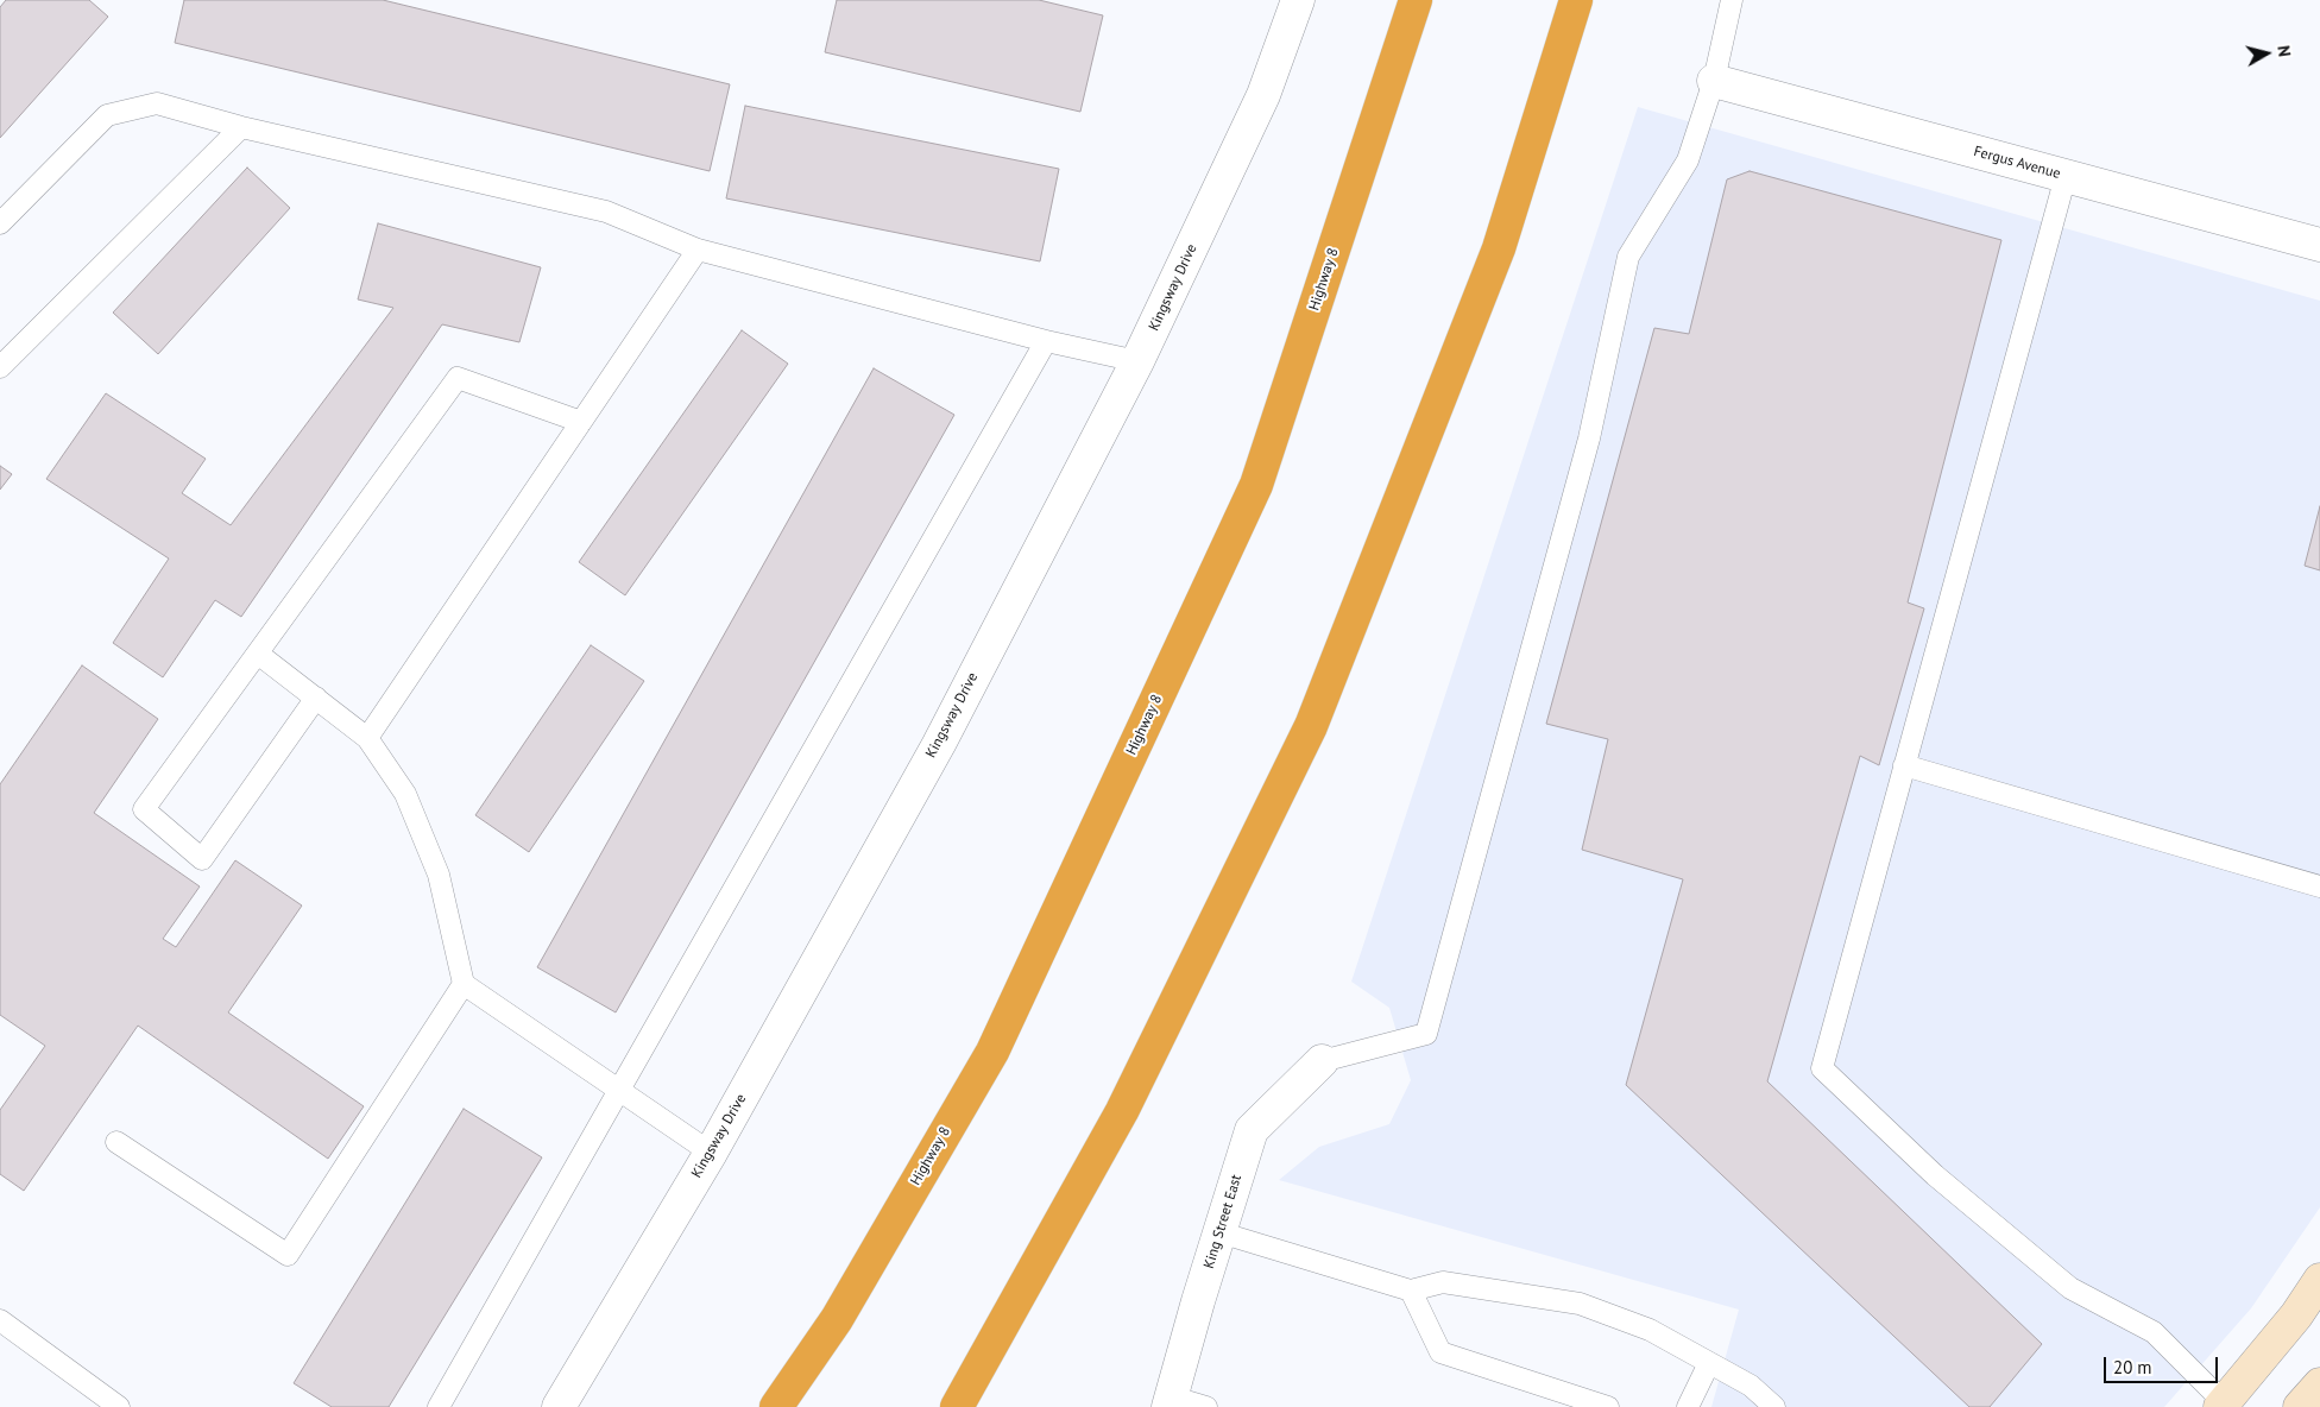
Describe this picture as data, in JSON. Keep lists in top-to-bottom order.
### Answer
{
  "streets": {
    "highway": ["Highway 8"],
    "street": ["Fergus Avenue", "Kingsway Drive", "King Street East"]
  },
  "scale_bar": "20 m",
  "north": "right"
}
